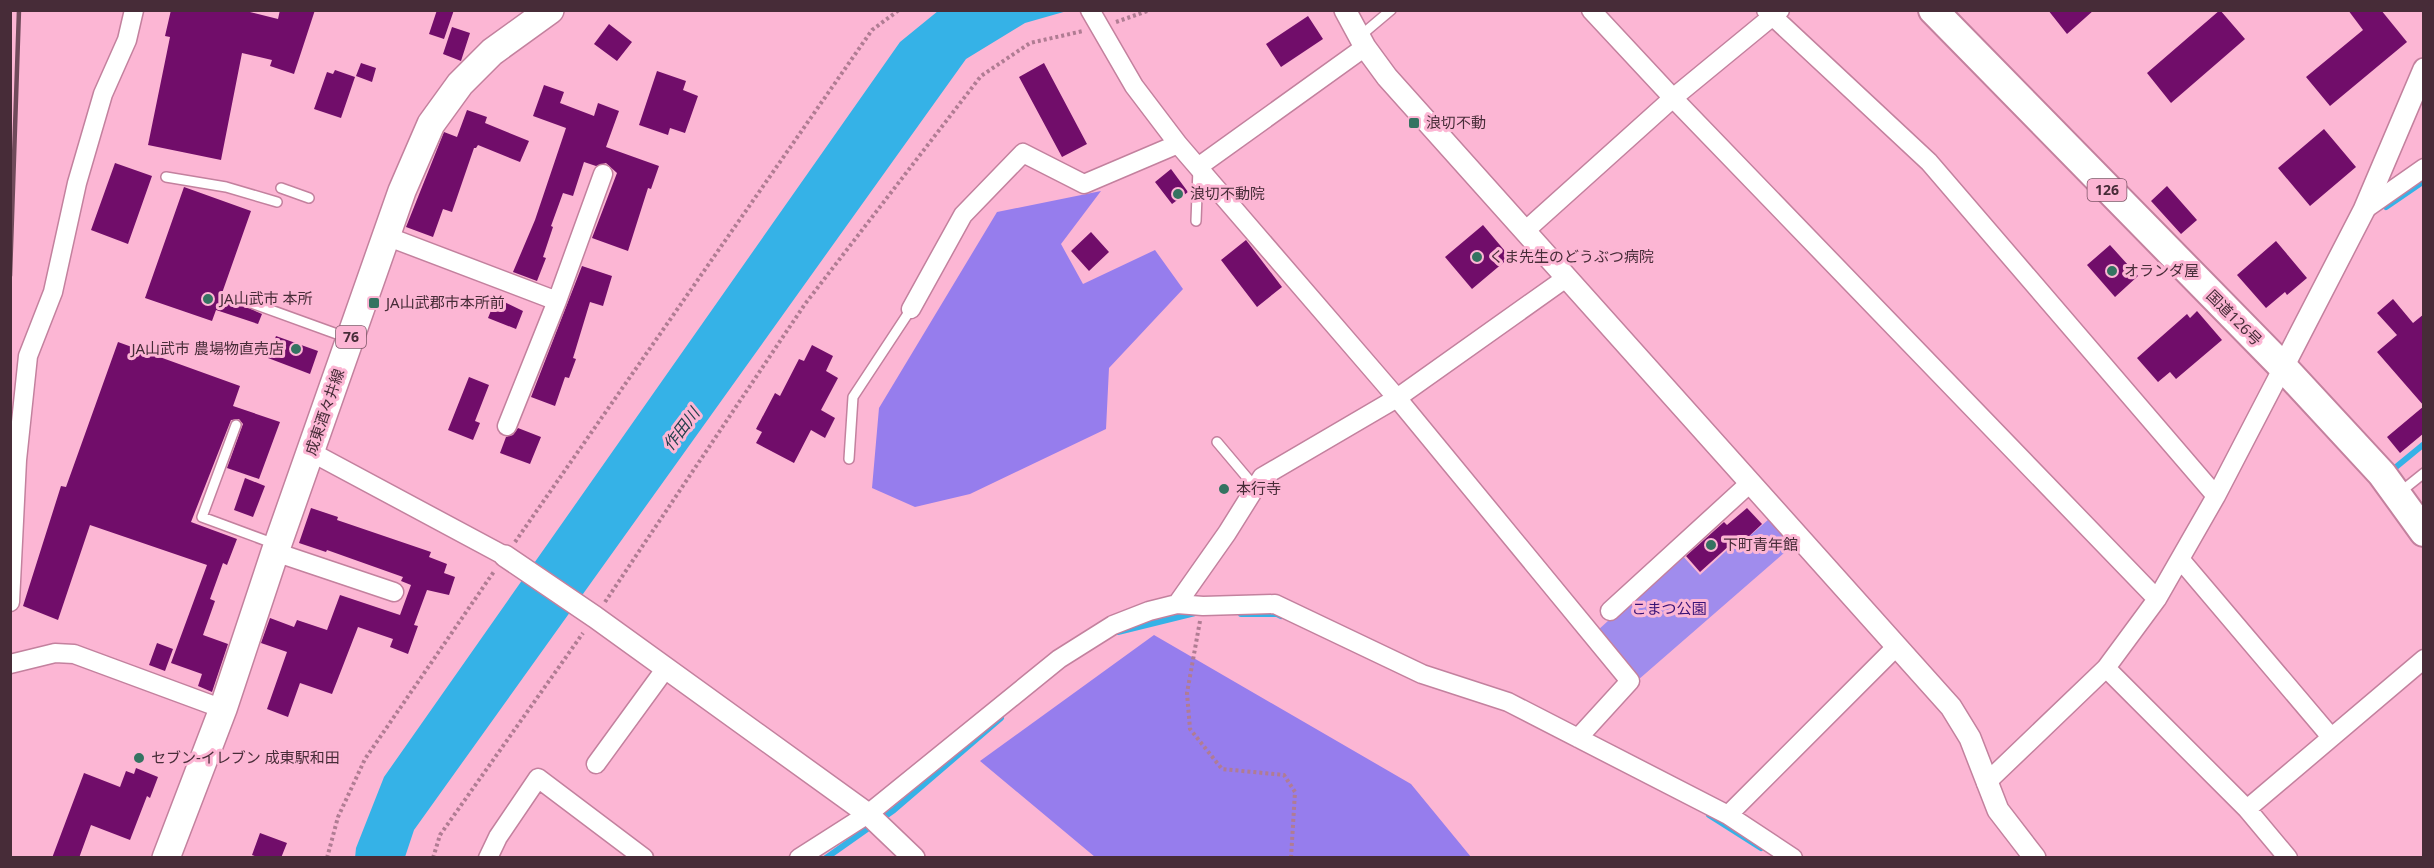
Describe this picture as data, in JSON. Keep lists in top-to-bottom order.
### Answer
{
  "streets": {
    "highway": ["126", "国道126号"],
    "main road": ["76", "成東酒々井線"]
  },
  "water": ["作田川"],
  "parks": ["こまつ公園"],
  "places": {
    "transit": ["浪切不動", "JA山武郡市本所前"],
    "other": [
      "浪切不動院",
      "くま先生のどうぶつ病院",
      "オランダ屋",
      "JA山武市 本所",
      "JA山武市 農場物直売店",
      "本行寺",
      "下町青年館",
      "セブン-イレブン 成東駅和田"
    ]
  }
}
